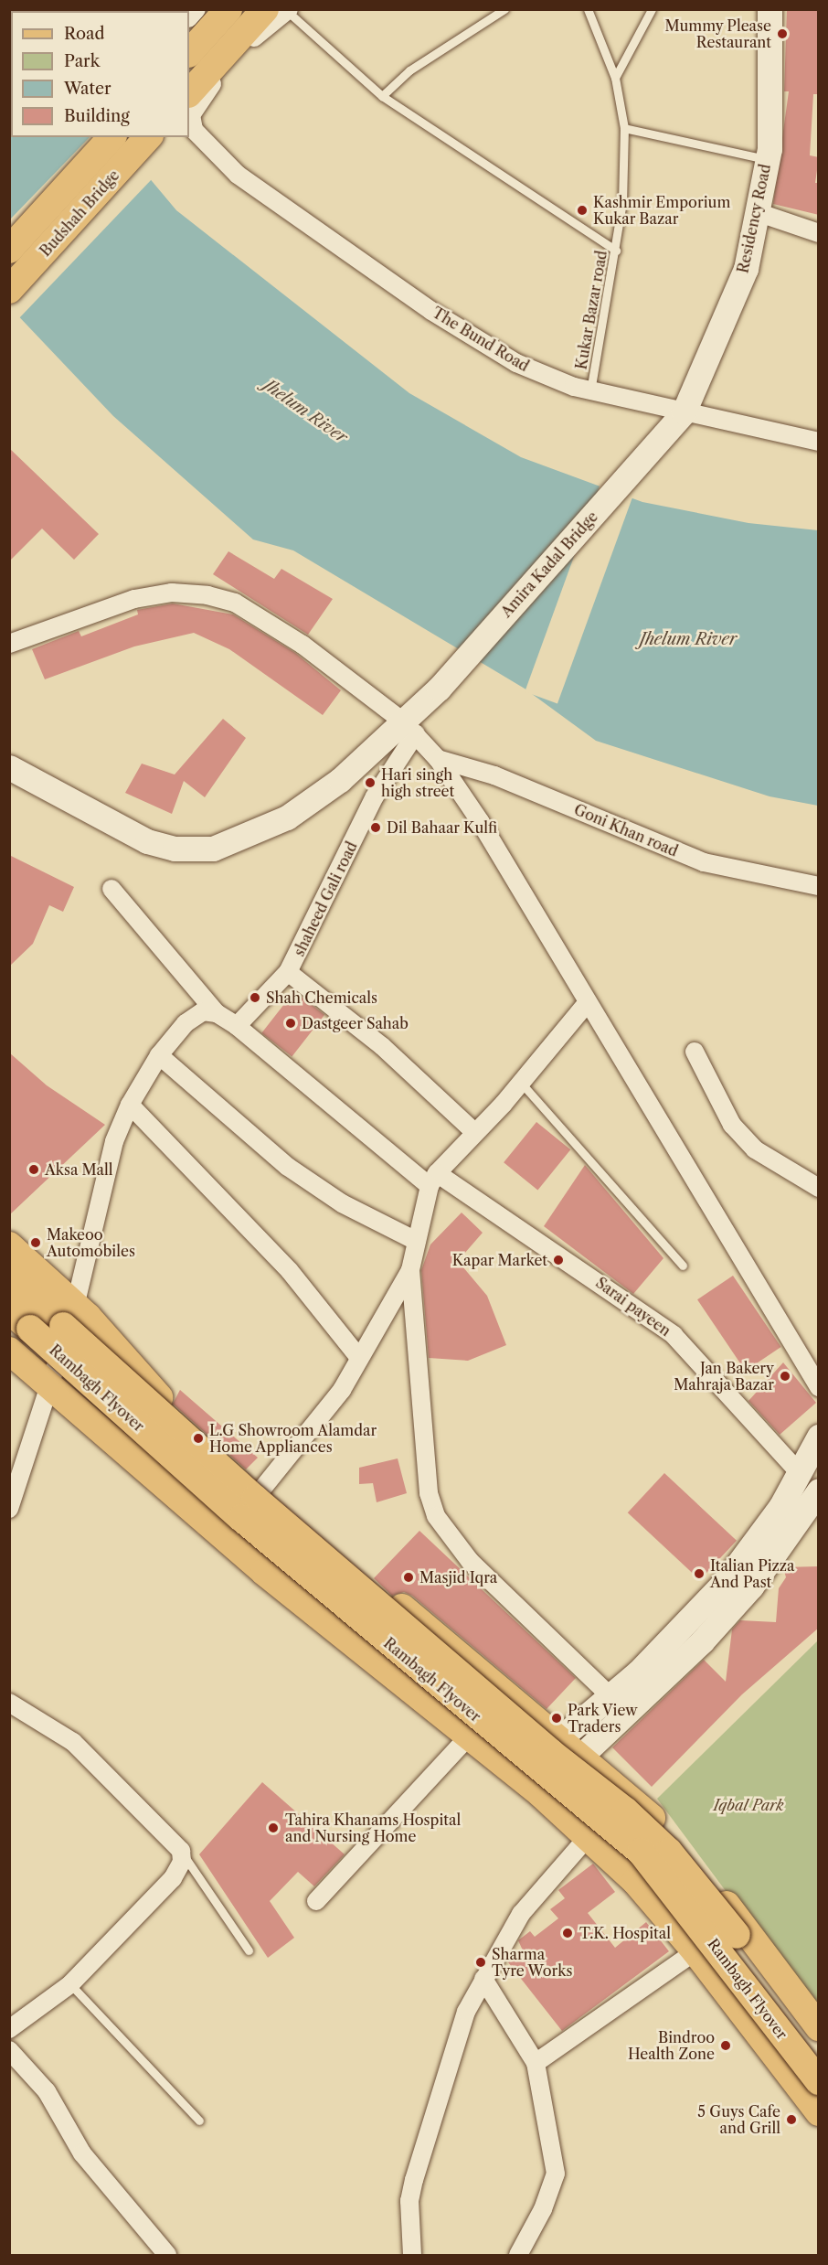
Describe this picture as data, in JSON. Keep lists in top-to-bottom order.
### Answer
{
  "streets": {
    "main road": [
      "Budshah Bridge",
      "Residency Road",
      "Amira Kadal Bridge",
      "Rambagh Flyover"
    ],
    "street": [
      "The Bund Road",
      "Goni Khan road",
      "shaheed Gali road",
      "Sarai payeen"
    ],
    "lane": ["Kukar Bazar road"]
  },
  "crossings": [
    ["Residency Road", "The Bund Road"],
    ["Residency Road", "Amira Kadal Bridge"],
    ["Kukar Bazar road", "The Bund Road"],
    ["Amira Kadal Bridge", "shaheed Gali road"],
    ["shaheed Gali road", "Sarai payeen"]
  ],
  "water": ["Jhelum River"],
  "parks": ["Iqbal Park"],
  "places": [
    "Mummy Please Restaurant",
    "Kashmir Emporium Kukar Bazar",
    "Hari singh high street",
    "Dil Bahaar Kulfi",
    "Shah Chemicals",
    "Dastgeer Sahab",
    "Aksa Mall",
    "Makeoo Automobiles",
    "Kapar Market",
    "Jan Bakery Mahraja Bazar",
    "L.G Showroom Alamdar Home Appliances",
    "Italian Pizza And Past",
    "Masjid Iqra",
    "Park View Traders",
    "Tahira Khanams Hospital and Nursing Home",
    "T.K. Hospital",
    "Sharma Tyre Works",
    "Bindroo Health Zone",
    "5 Guys Cafe and Grill"
  ],
  "legend": [
    "Road",
    "Park",
    "Water",
    "Building"
  ]
}
